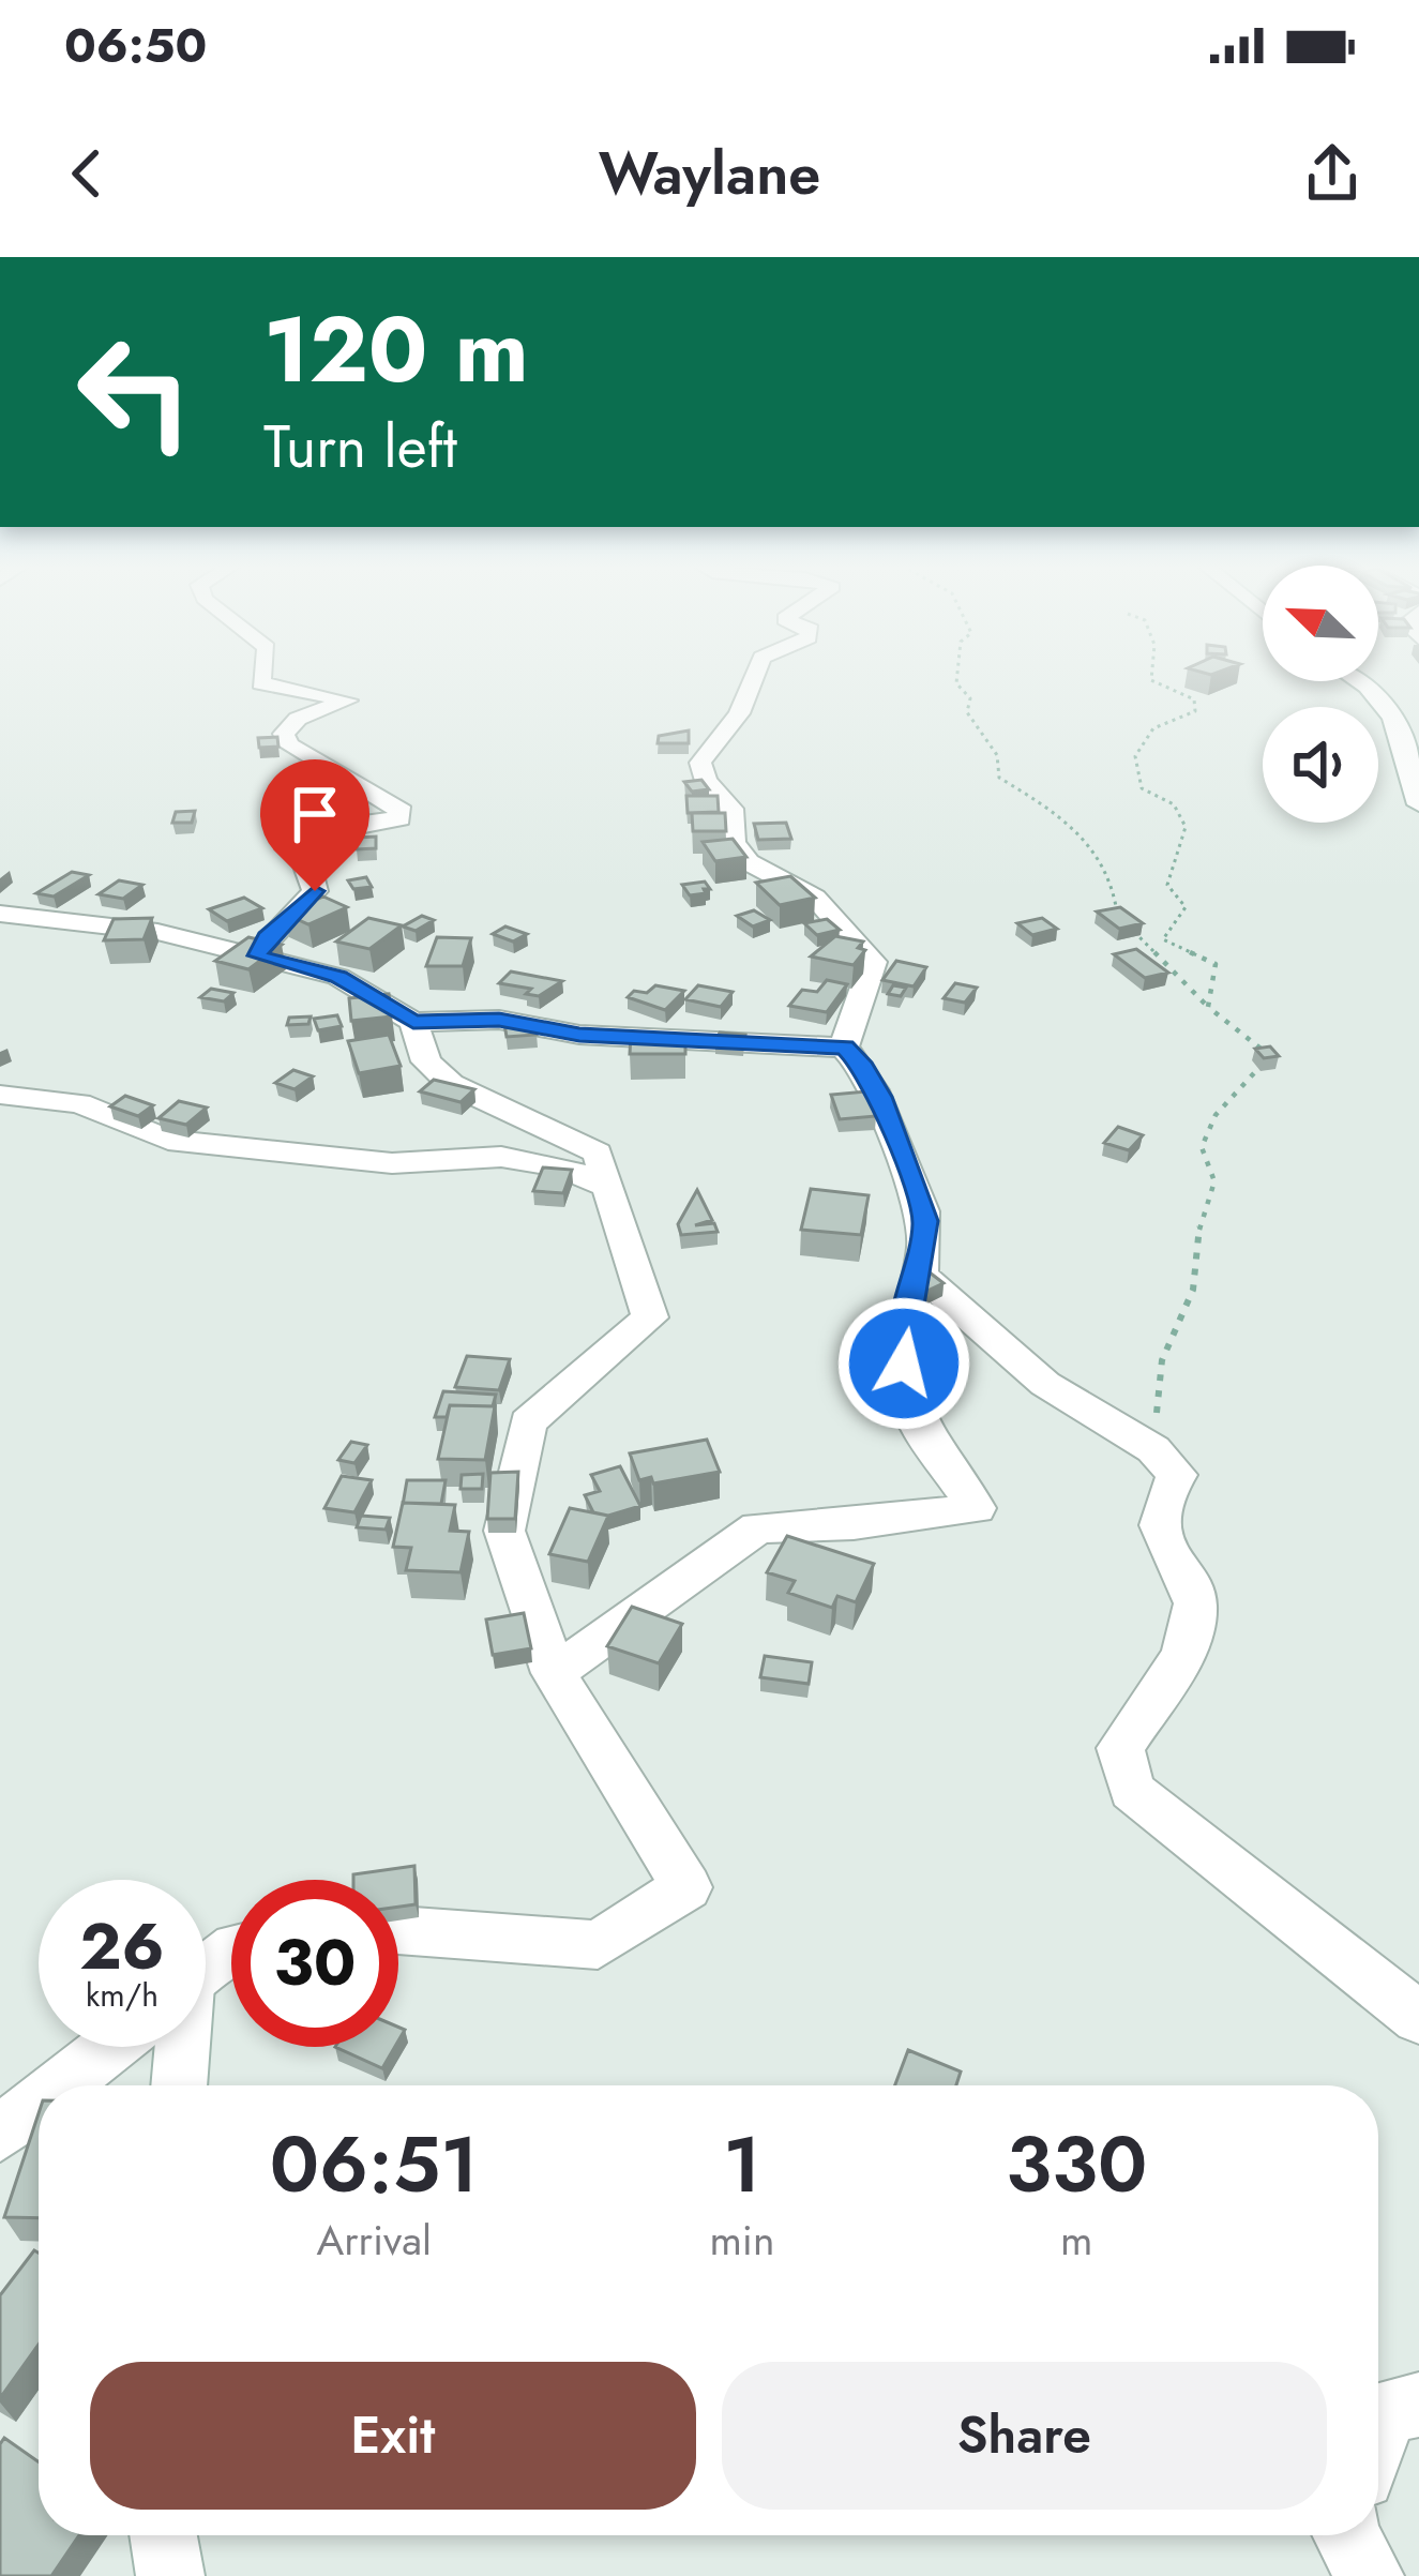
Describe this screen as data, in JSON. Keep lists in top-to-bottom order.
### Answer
{
  "north": "top left",
  "page": {
    "status": "06:50",
    "header": "Waylane",
    "turn": ["120 m", "Turn left"],
    "speed": "26 km/h",
    "limit": "30",
    "eta": [
      "06:51",
      "Arrival",
      "1",
      "min",
      "330",
      "m"
    ],
    "buttons": ["Exit", "Share"]
  }
}
